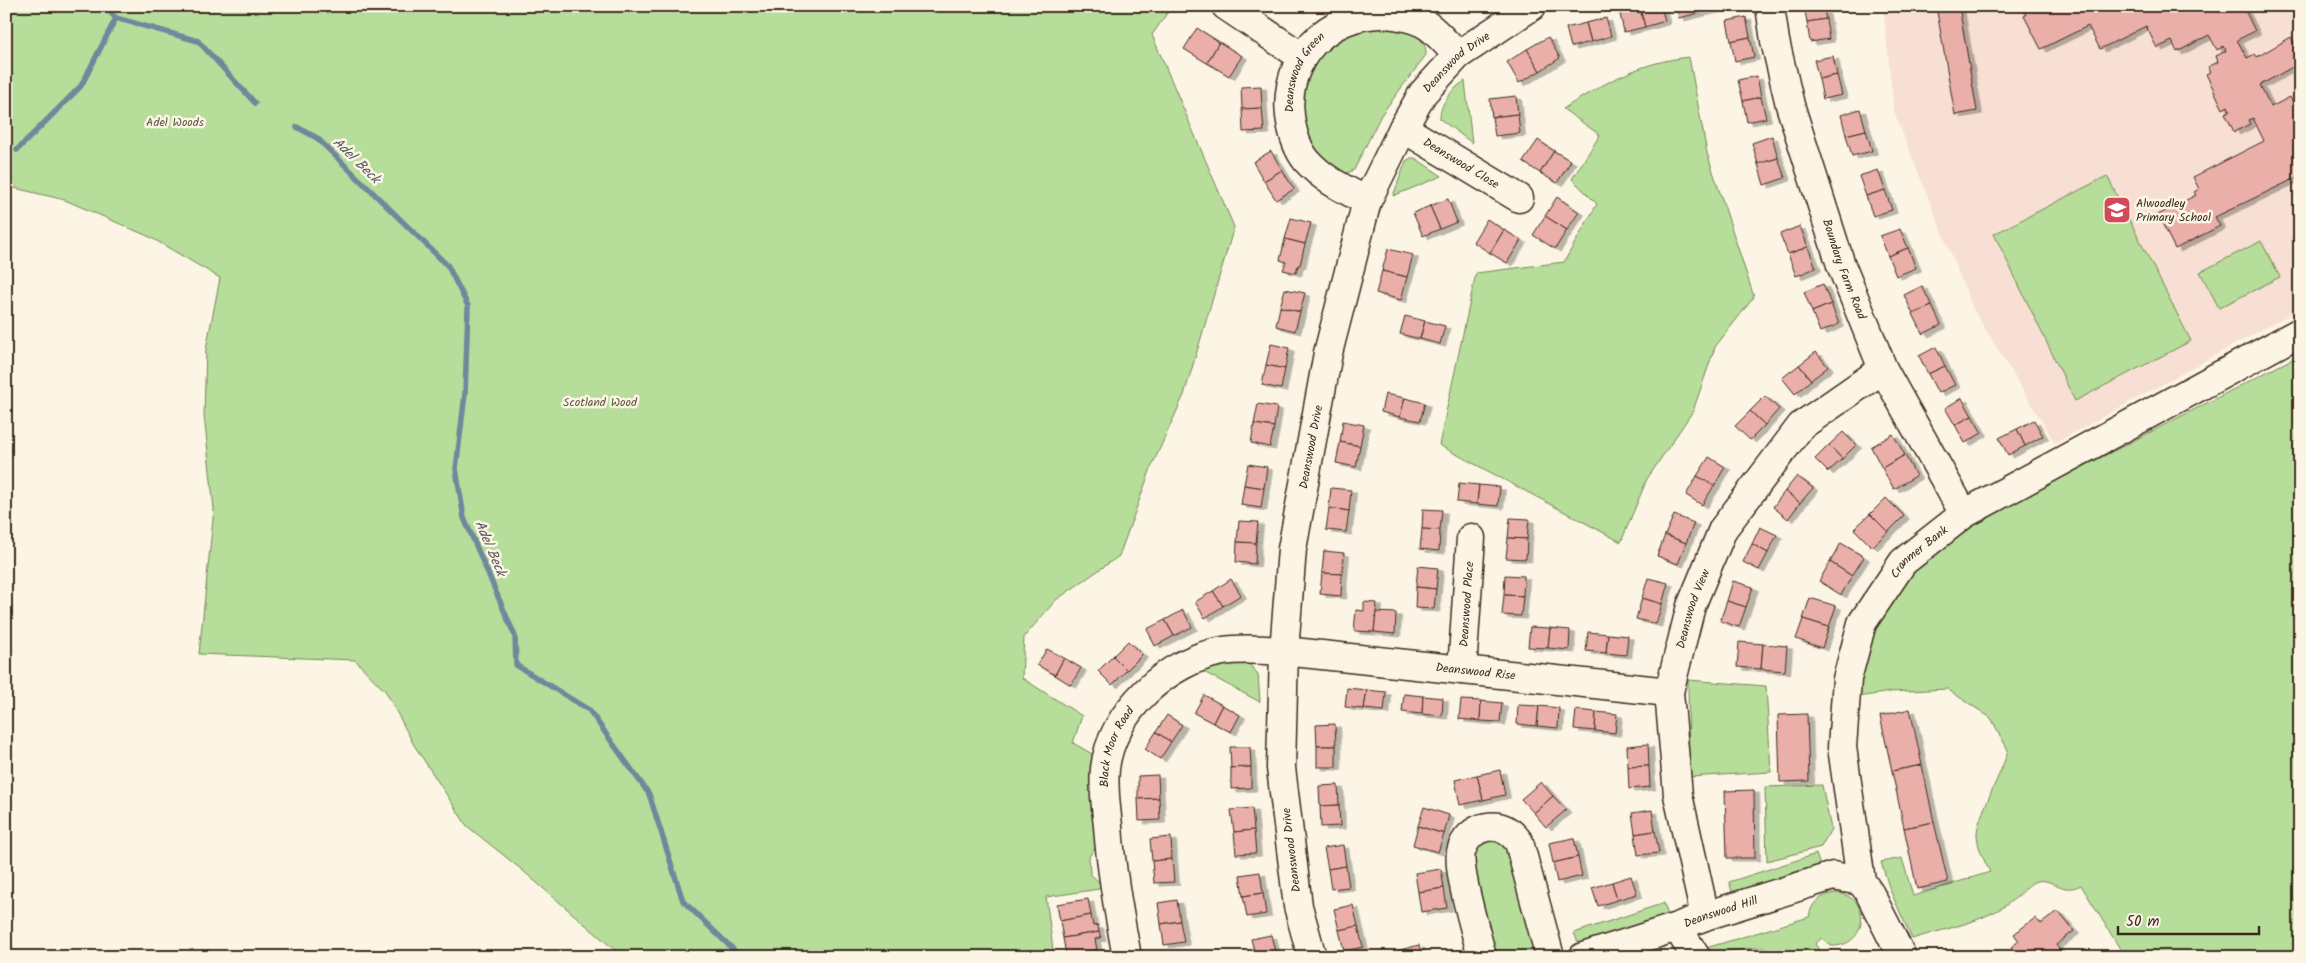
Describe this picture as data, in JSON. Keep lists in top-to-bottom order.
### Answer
{
  "streets": {
    "street": [
      "Deanswood Drive",
      "Deanswood Green",
      "Deanswood Close",
      "Boundary Farm Road",
      "Cranmer Bank",
      "Deanswood Place",
      "Deanswood View",
      "Deanswood Rise",
      "Black Moor Road",
      "Deanswood Hill"
    ]
  },
  "crossings": [
    ["Deanswood Drive", "Deanswood Green"],
    ["Deanswood Drive", "Deanswood Close"],
    ["Deanswood Drive", "Deanswood Rise"],
    ["Deanswood Drive", "Black Moor Road"],
    ["Boundary Farm Road", "Cranmer Bank"],
    ["Boundary Farm Road", "Deanswood View"],
    ["Cranmer Bank", "Deanswood Hill"],
    ["Deanswood Place", "Deanswood Rise"],
    ["Deanswood View", "Deanswood Rise"],
    ["Deanswood View", "Deanswood Hill"],
    ["Deanswood Rise", "Black Moor Road"]
  ],
  "water": ["Adel Beck"],
  "parks": ["Adel Woods", "Scotland Wood"],
  "places": {
    "school or university": ["Alwoodley Primary School"]
  },
  "scale_bar": "50 m"
}
